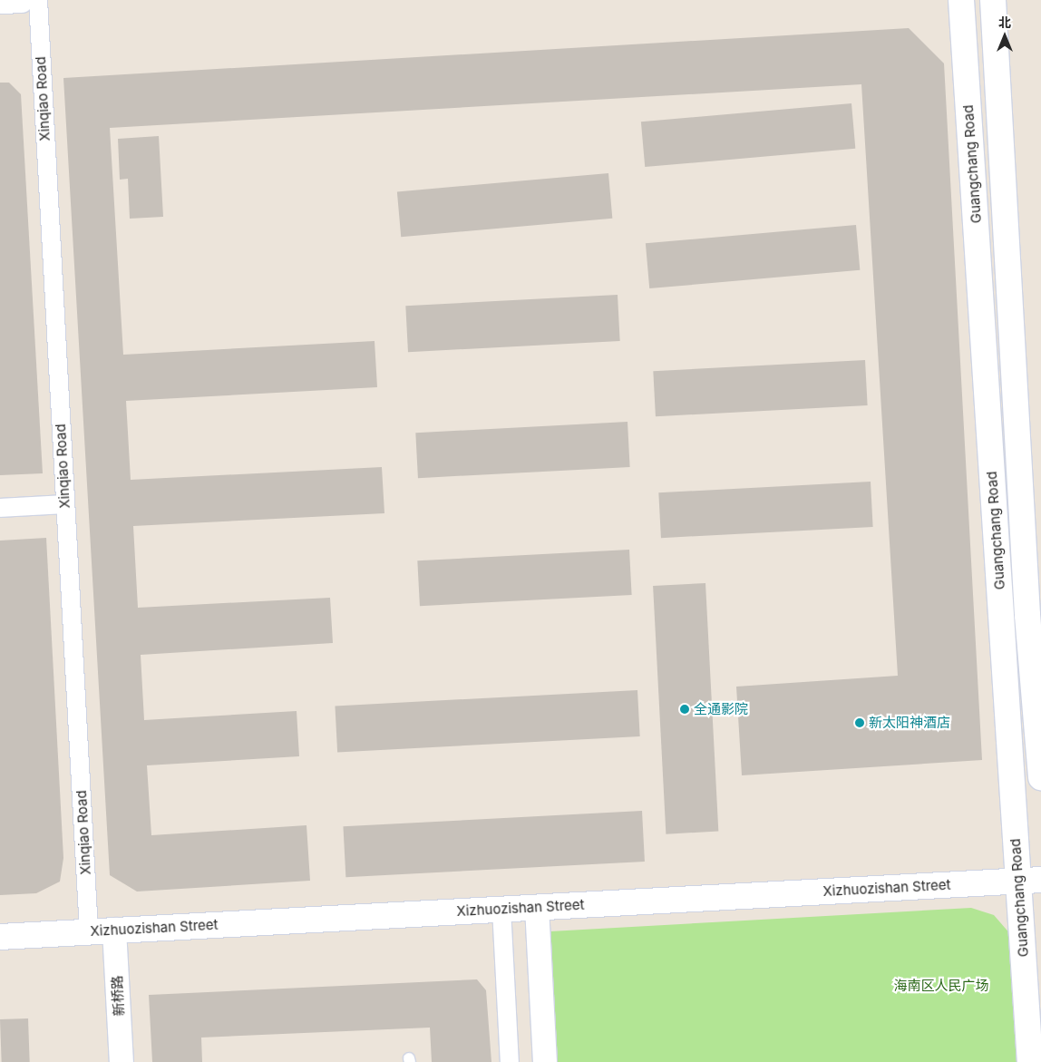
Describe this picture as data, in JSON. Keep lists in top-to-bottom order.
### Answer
{
  "streets": {
    "street": [
      "Xinqiao Road",
      "Guangchang Road",
      "Xizhuozishan Street",
      "新桥路"
    ]
  },
  "crossings": [
    ["Xinqiao Road", "Xizhuozishan Street"],
    ["Guangchang Road", "Xizhuozishan Street"],
    ["Xizhuozishan Street", "新桥路"]
  ],
  "parks": ["海南区人民广场"],
  "places": ["全通影院", "新太阳神酒店"],
  "north": "top"
}
